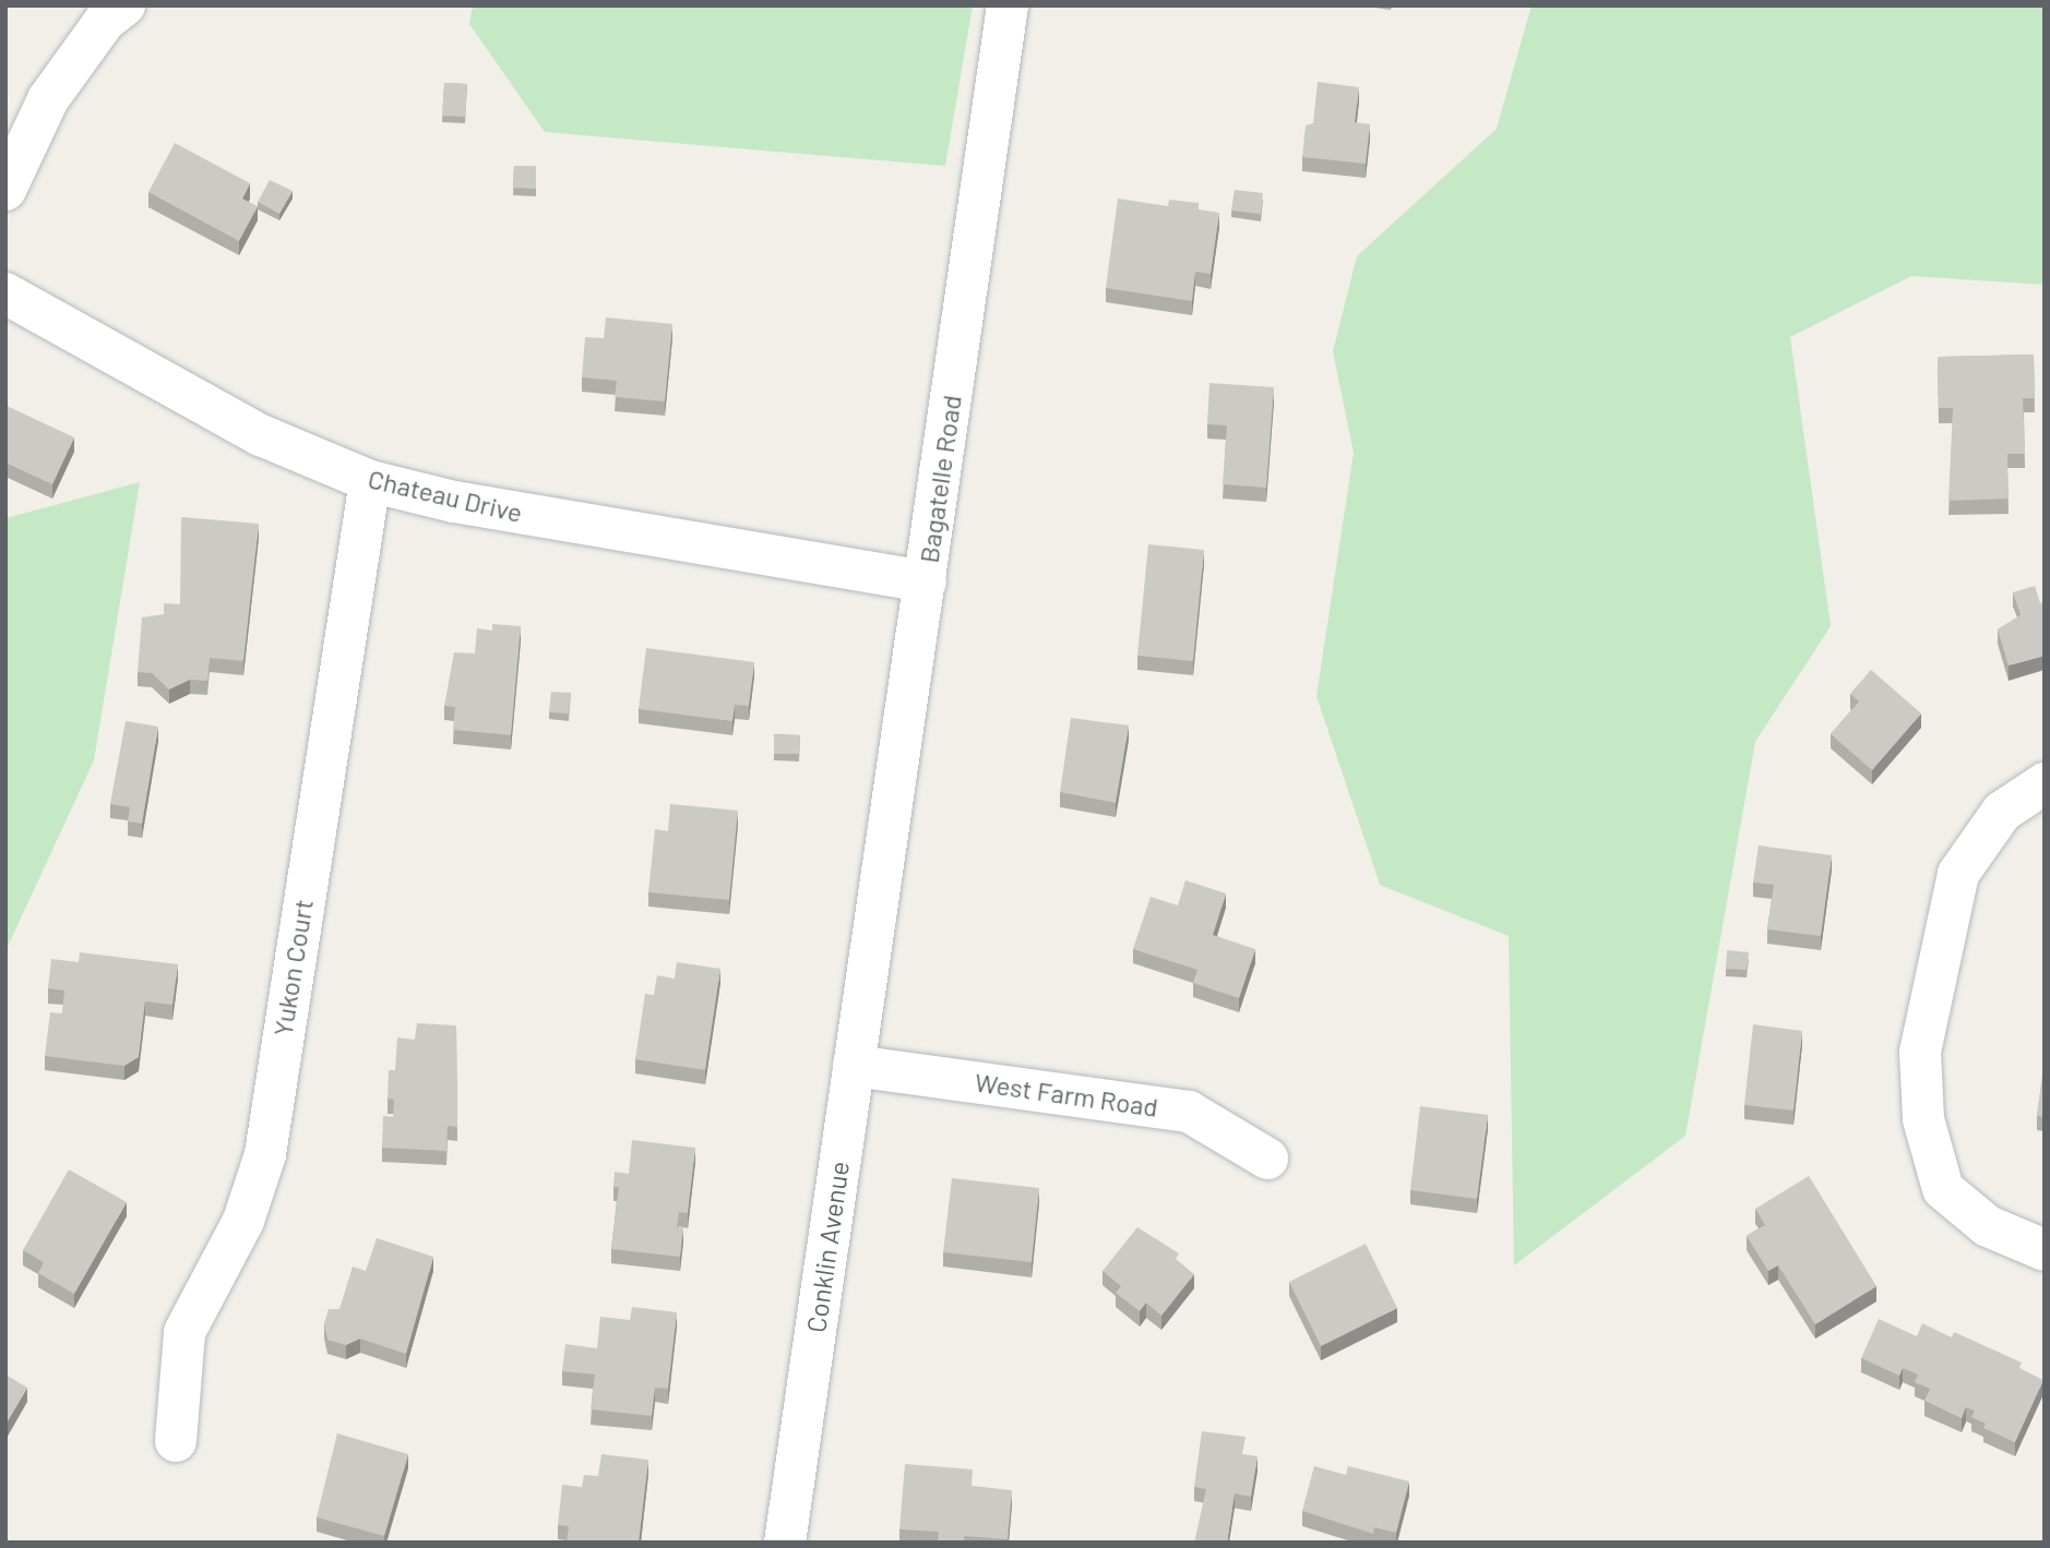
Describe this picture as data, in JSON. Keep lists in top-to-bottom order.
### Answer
{
  "streets": {
    "street": [
      "Bagatelle Road",
      "Chateau Drive",
      "Yukon Court",
      "West Farm Road",
      "Conklin Avenue"
    ]
  },
  "crossings": [
    ["Bagatelle Road", "Chateau Drive"],
    ["Bagatelle Road", "Conklin Avenue"],
    ["Chateau Drive", "Yukon Court"],
    ["West Farm Road", "Conklin Avenue"]
  ]
}
